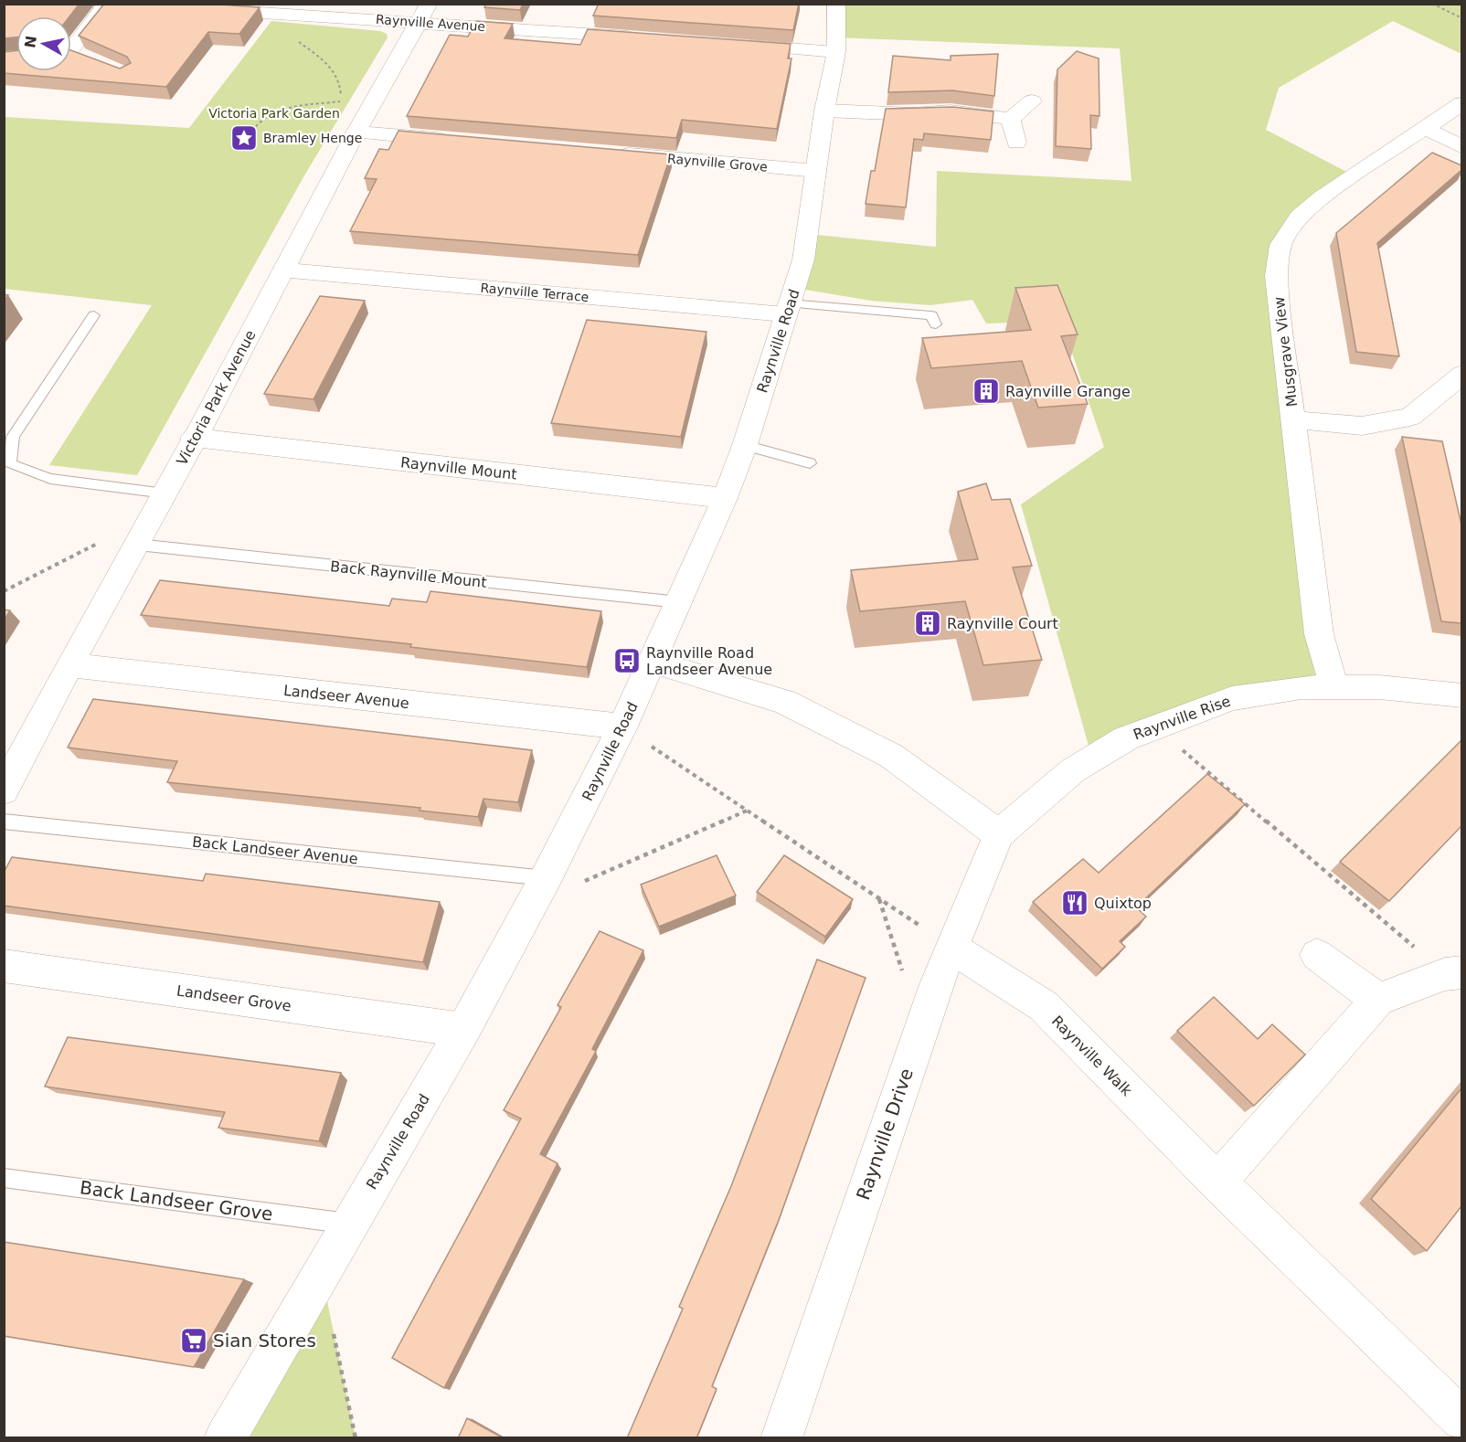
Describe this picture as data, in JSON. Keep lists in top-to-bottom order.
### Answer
{
  "streets": {
    "street": [
      "Raynville Avenue",
      "Raynville Grove",
      "Raynville Terrace",
      "Raynville Road",
      "Musgrave View",
      "Victoria Park Avenue",
      "Raynville Mount",
      "Landseer Avenue",
      "Raynville Rise",
      "Landseer Grove",
      "Raynville Walk",
      "Raynville Drive"
    ],
    "lane": ["Back Raynville Mount", "Back Landseer Avenue", "Back Landseer Grove"]
  },
  "crossings": [
    ["Raynville Avenue", "Victoria Park Avenue"],
    ["Raynville Grove", "Raynville Road"],
    ["Raynville Terrace", "Raynville Road"],
    ["Raynville Terrace", "Victoria Park Avenue"],
    ["Raynville Road", "Raynville Mount"],
    ["Raynville Road", "Back Raynville Mount"],
    ["Raynville Road", "Landseer Avenue"],
    ["Raynville Road", "Back Landseer Avenue"],
    ["Raynville Road", "Landseer Grove"],
    ["Raynville Road", "Back Landseer Grove"],
    ["Musgrave View", "Raynville Rise"],
    ["Victoria Park Avenue", "Raynville Mount"],
    ["Victoria Park Avenue", "Back Raynville Mount"],
    ["Victoria Park Avenue", "Landseer Avenue"],
    ["Raynville Rise", "Raynville Drive"],
    ["Raynville Walk", "Raynville Drive"]
  ],
  "parks": ["Victoria Park Garden"],
  "places": {
    "place": ["Bramley Henge"],
    "building": ["Raynville Grange", "Raynville Court"],
    "bus stop": ["Raynville Road Landseer Avenue"],
    "restaurant": ["Quixtop"],
    "supermarket": ["Sian Stores"]
  },
  "north": "left"
}
